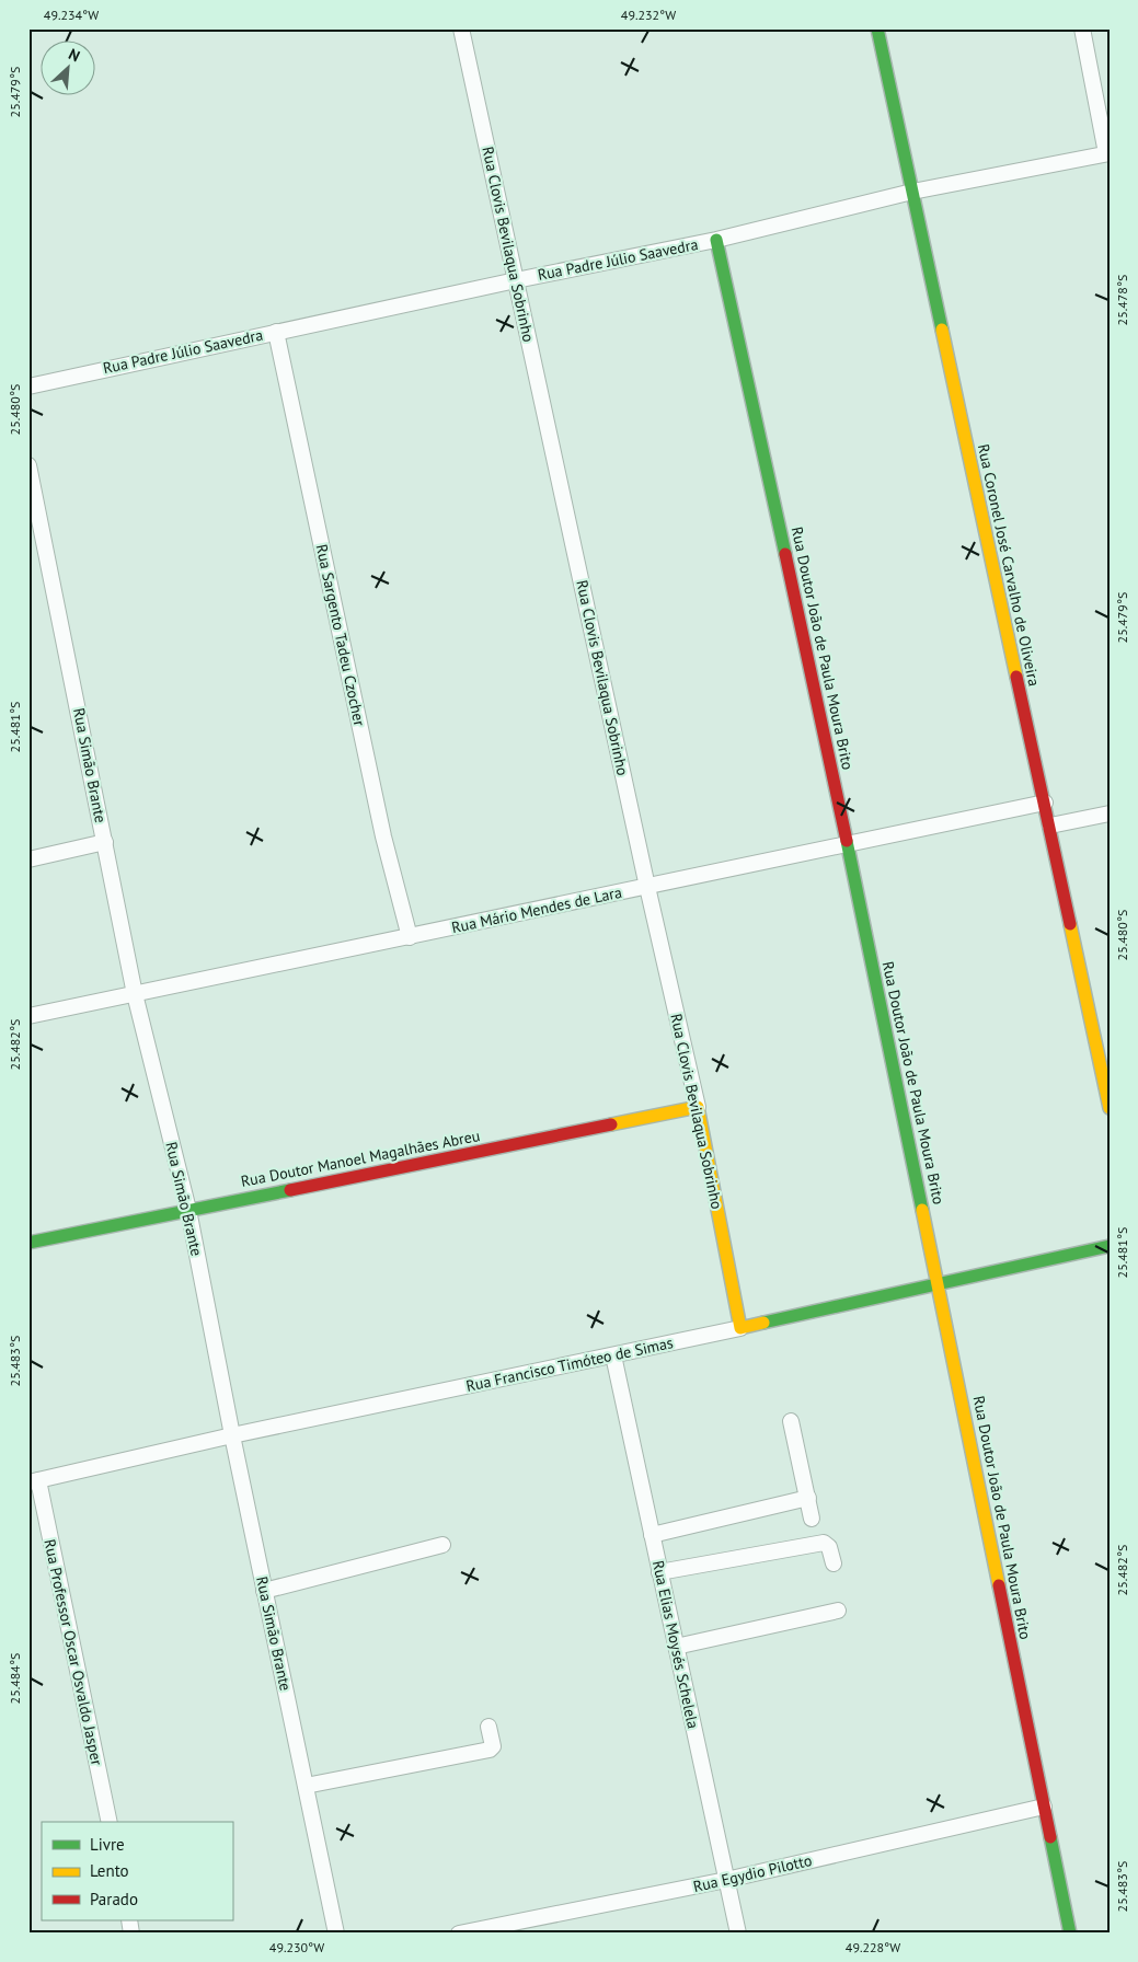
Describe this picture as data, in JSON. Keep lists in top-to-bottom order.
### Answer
{
  "streets": {
    "street": [
      "Rua Clovis Bevilaqua Sobrinho",
      "Rua Padre Júlio Saavedra",
      "Rua Coronel José Carvalho de Oliveira",
      "Rua Sargento Tadeu Czocher",
      "Rua Doutor João de Paula Moura Brito",
      "Rua Simão Brante",
      "Rua Mário Mendes de Lara",
      "Rua Doutor Manoel Magalhães Abreu",
      "Rua Francisco Timóteo de Simas",
      "Rua Elias Moysés Schelela",
      "Rua Professor Oscar Osvaldo Jasper",
      "Rua Egydio Pilotto"
    ]
  },
  "crossings": [
    ["Rua Clovis Bevilaqua Sobrinho", "Rua Padre Júlio Saavedra"],
    ["Rua Clovis Bevilaqua Sobrinho", "Rua Mário Mendes de Lara"],
    ["Rua Clovis Bevilaqua Sobrinho", "Rua Doutor Manoel Magalhães Abreu"],
    ["Rua Clovis Bevilaqua Sobrinho", "Rua Francisco Timóteo de Simas"],
    ["Rua Padre Júlio Saavedra", "Rua Coronel José Carvalho de Oliveira"],
    ["Rua Padre Júlio Saavedra", "Rua Sargento Tadeu Czocher"],
    ["Rua Padre Júlio Saavedra", "Rua Doutor João de Paula Moura Brito"],
    ["Rua Coronel José Carvalho de Oliveira", "Rua Mário Mendes de Lara"],
    ["Rua Sargento Tadeu Czocher", "Rua Mário Mendes de Lara"],
    ["Rua Doutor João de Paula Moura Brito", "Rua Mário Mendes de Lara"],
    ["Rua Doutor João de Paula Moura Brito", "Rua Francisco Timóteo de Simas"],
    ["Rua Doutor João de Paula Moura Brito", "Rua Egydio Pilotto"],
    ["Rua Simão Brante", "Rua Mário Mendes de Lara"],
    ["Rua Simão Brante", "Rua Doutor Manoel Magalhães Abreu"],
    ["Rua Simão Brante", "Rua Francisco Timóteo de Simas"],
    ["Rua Francisco Timóteo de Simas", "Rua Elias Moysés Schelela"],
    ["Rua Francisco Timóteo de Simas", "Rua Professor Oscar Osvaldo Jasper"],
    ["Rua Elias Moysés Schelela", "Rua Egydio Pilotto"]
  ],
  "legend": ["Livre", "Lento", "Parado"],
  "north": "top right",
  "coordinates": [
    "49.234°W",
    "49.232°W",
    "25.479°S",
    "25.478°S",
    "25.480°S",
    "25.481°S",
    "25.482°S",
    "25.483°S",
    "25.484°S",
    "49.230°W",
    "49.228°W"
  ]
}
